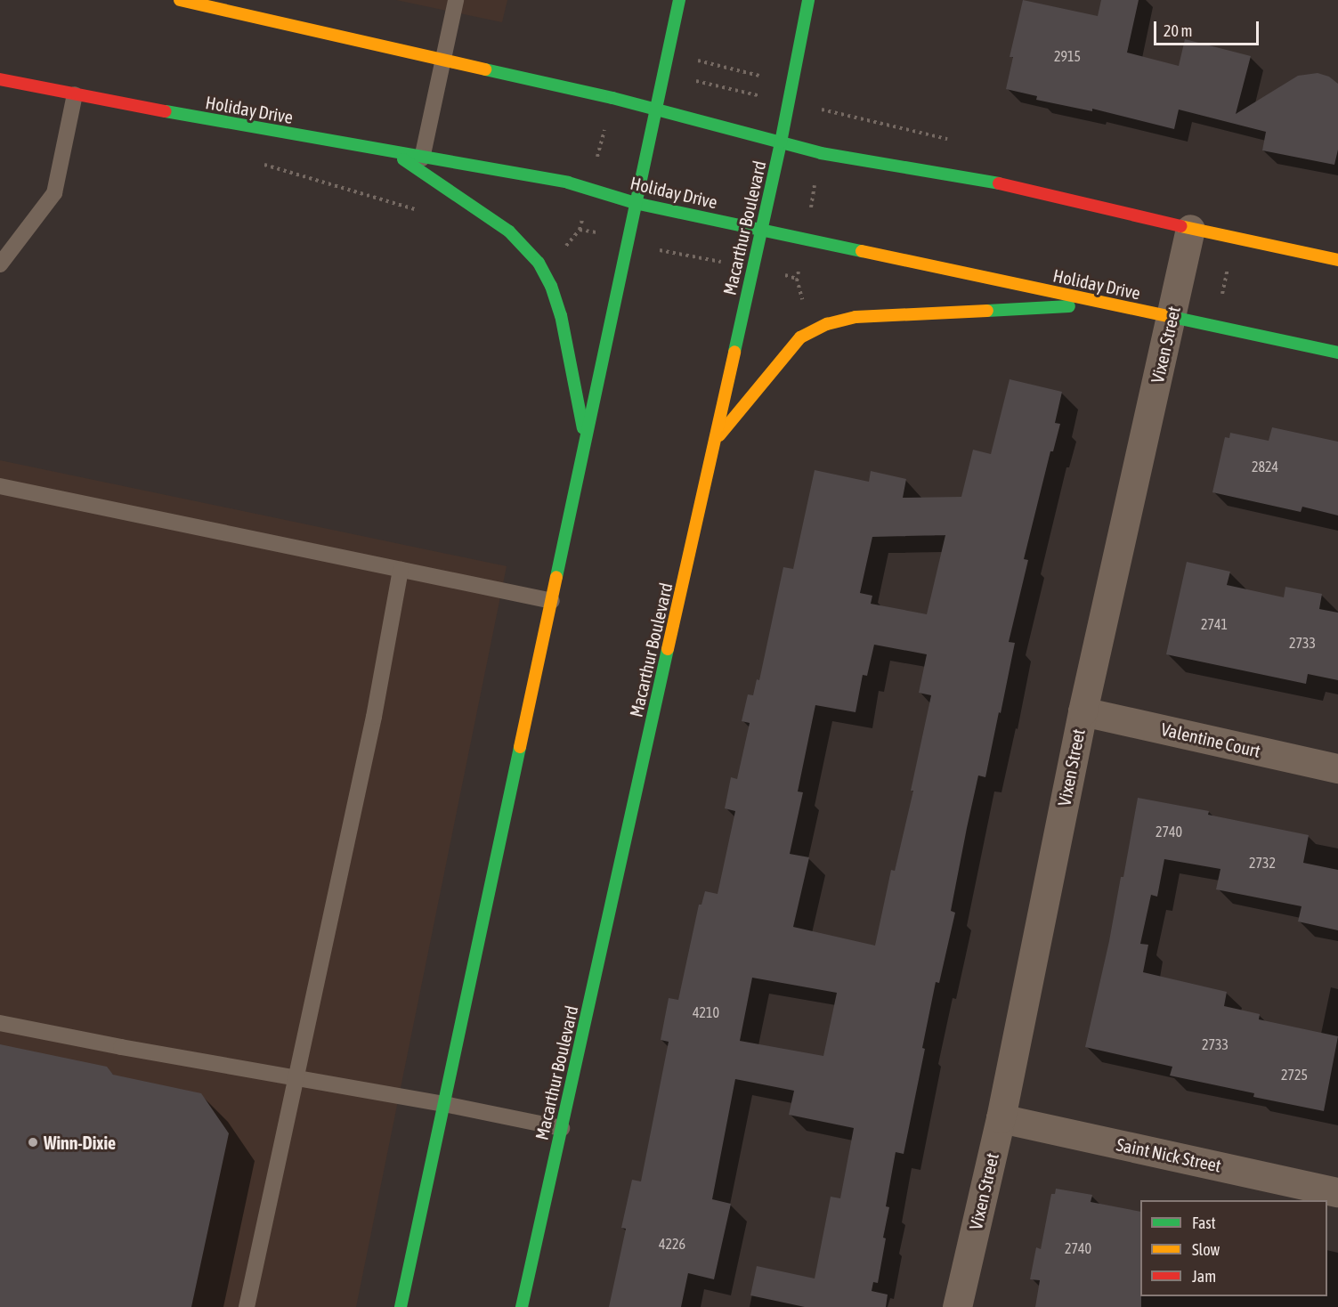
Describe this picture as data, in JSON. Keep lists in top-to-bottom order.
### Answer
{
  "streets": {
    "street": [
      "Holiday Drive",
      "Macarthur Boulevard",
      "Vixen Street",
      "Valentine Court",
      "Saint Nick Street"
    ]
  },
  "crossings": [
    ["Holiday Drive", "Macarthur Boulevard"],
    ["Holiday Drive", "Vixen Street"],
    ["Vixen Street", "Valentine Court"],
    ["Vixen Street", "Saint Nick Street"]
  ],
  "places": ["Winn-Dixie"],
  "house_numbers": [
    "2915",
    "2824",
    "2741",
    "2733",
    "2740",
    "2732",
    "4210",
    "2733",
    "2725",
    "4226",
    "2740"
  ],
  "legend": ["Fast", "Slow", "Jam"],
  "scale_bar": "20 m"
}
